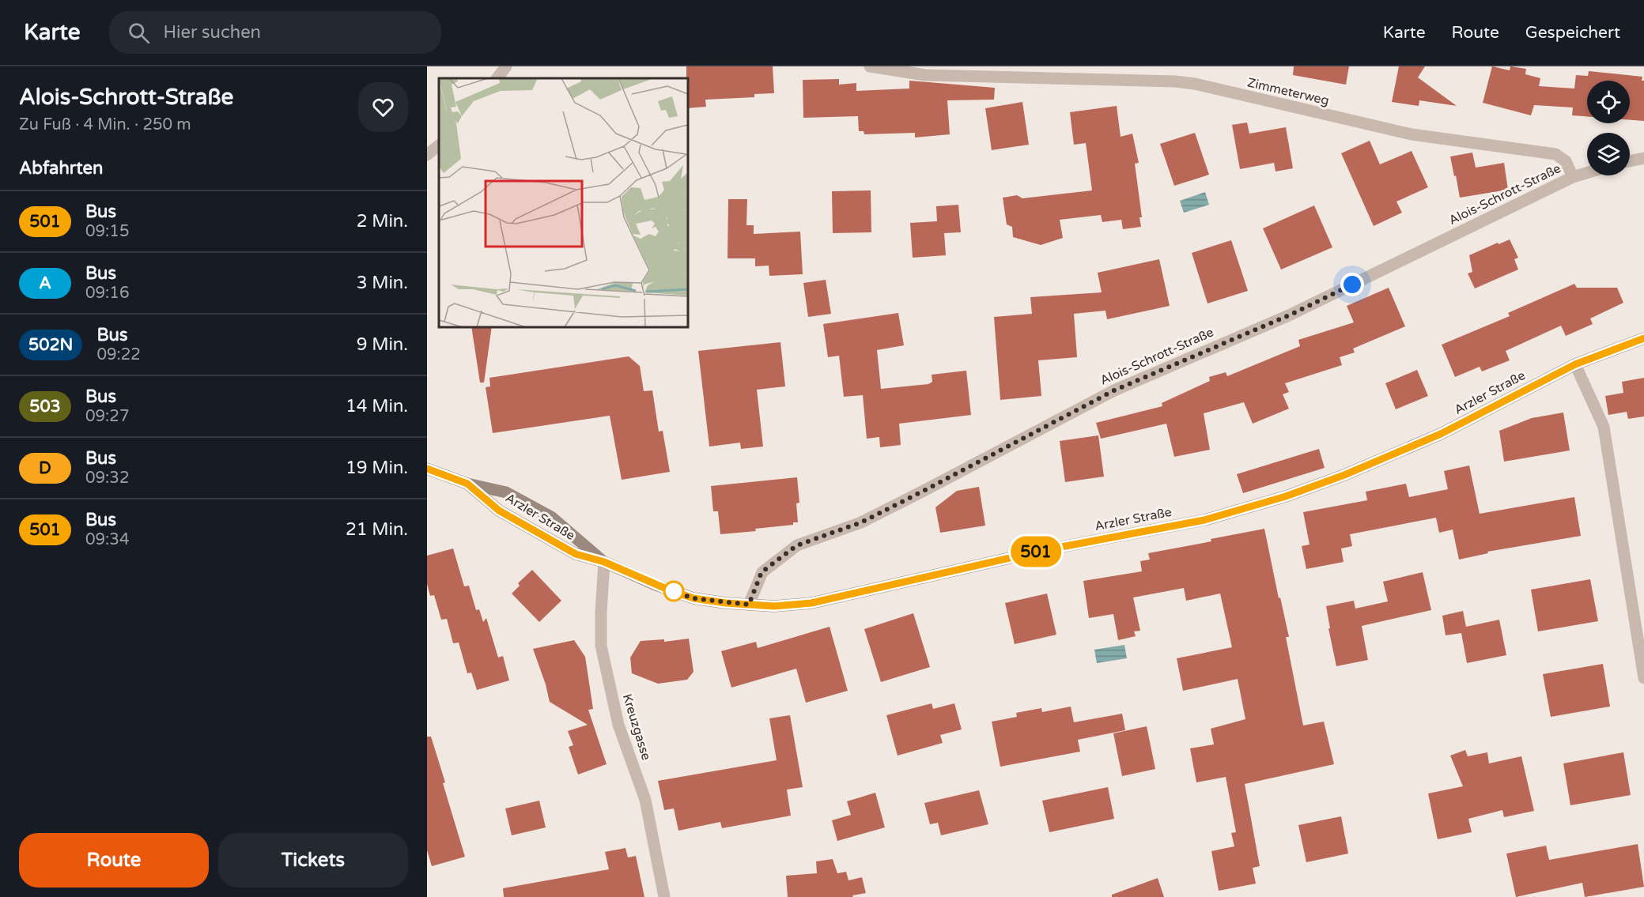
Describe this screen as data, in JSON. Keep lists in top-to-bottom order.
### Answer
{
  "streets": {
    "main road": ["Arzler Straße"],
    "street": ["Zimmeterweg", "Alois-Schrott-Straße", "Kreuzgasse"]
  },
  "crossings": [
    ["Zimmeterweg", "Alois-Schrott-Straße"],
    ["Alois-Schrott-Straße", "Arzler Straße"],
    ["Arzler Straße", "Kreuzgasse"]
  ],
  "lines": ["bus line 501"],
  "page": {
    "header": "Karte",
    "search": "Hier suchen",
    "nav": ["Karte", "Route", "Gespeichert"],
    "heading": [
      ["Alois-Schrott-Straße", "Zu Fuß · 4 Min. · 250 m"],
      "Abfahrten"
    ],
    "on_map": "501",
    "list": [
      {
        "mark": "501",
        "name": "Bus",
        "note": "09:15",
        "value": "2 Min."
      },
      {
        "mark": "A",
        "name": "Bus",
        "note": "09:16",
        "value": "3 Min."
      },
      {
        "mark": "502N",
        "name": "Bus",
        "note": "09:22",
        "value": "9 Min."
      },
      {
        "mark": "503",
        "name": "Bus",
        "note": "09:27",
        "value": "14 Min."
      },
      {
        "mark": "D",
        "name": "Bus",
        "note": "09:32",
        "value": "19 Min."
      },
      {
        "mark": "501",
        "name": "Bus",
        "note": "09:34",
        "value": "21 Min."
      }
    ],
    "buttons": ["Route", "Tickets"]
  }
}
